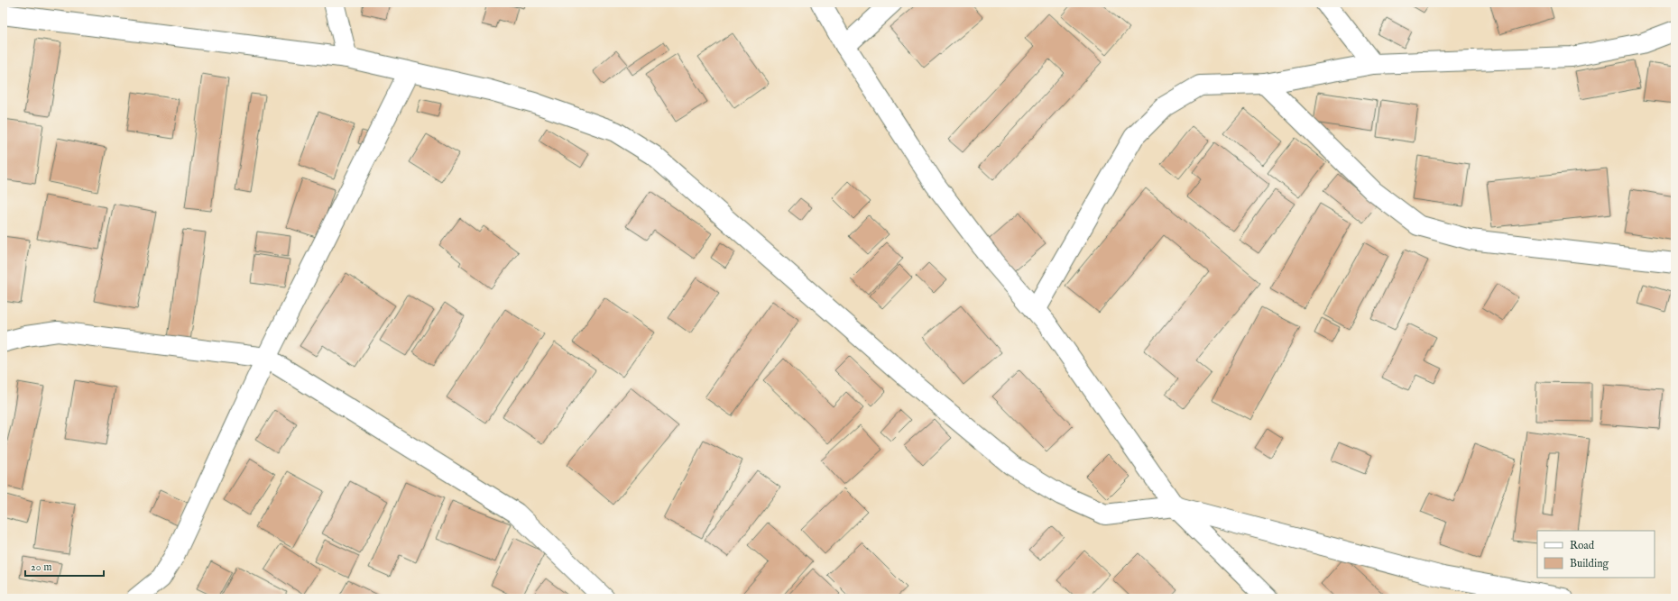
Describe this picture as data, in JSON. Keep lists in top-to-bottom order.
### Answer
{
  "legend": ["Road", "Building"],
  "scale_bar": "20 m"
}
